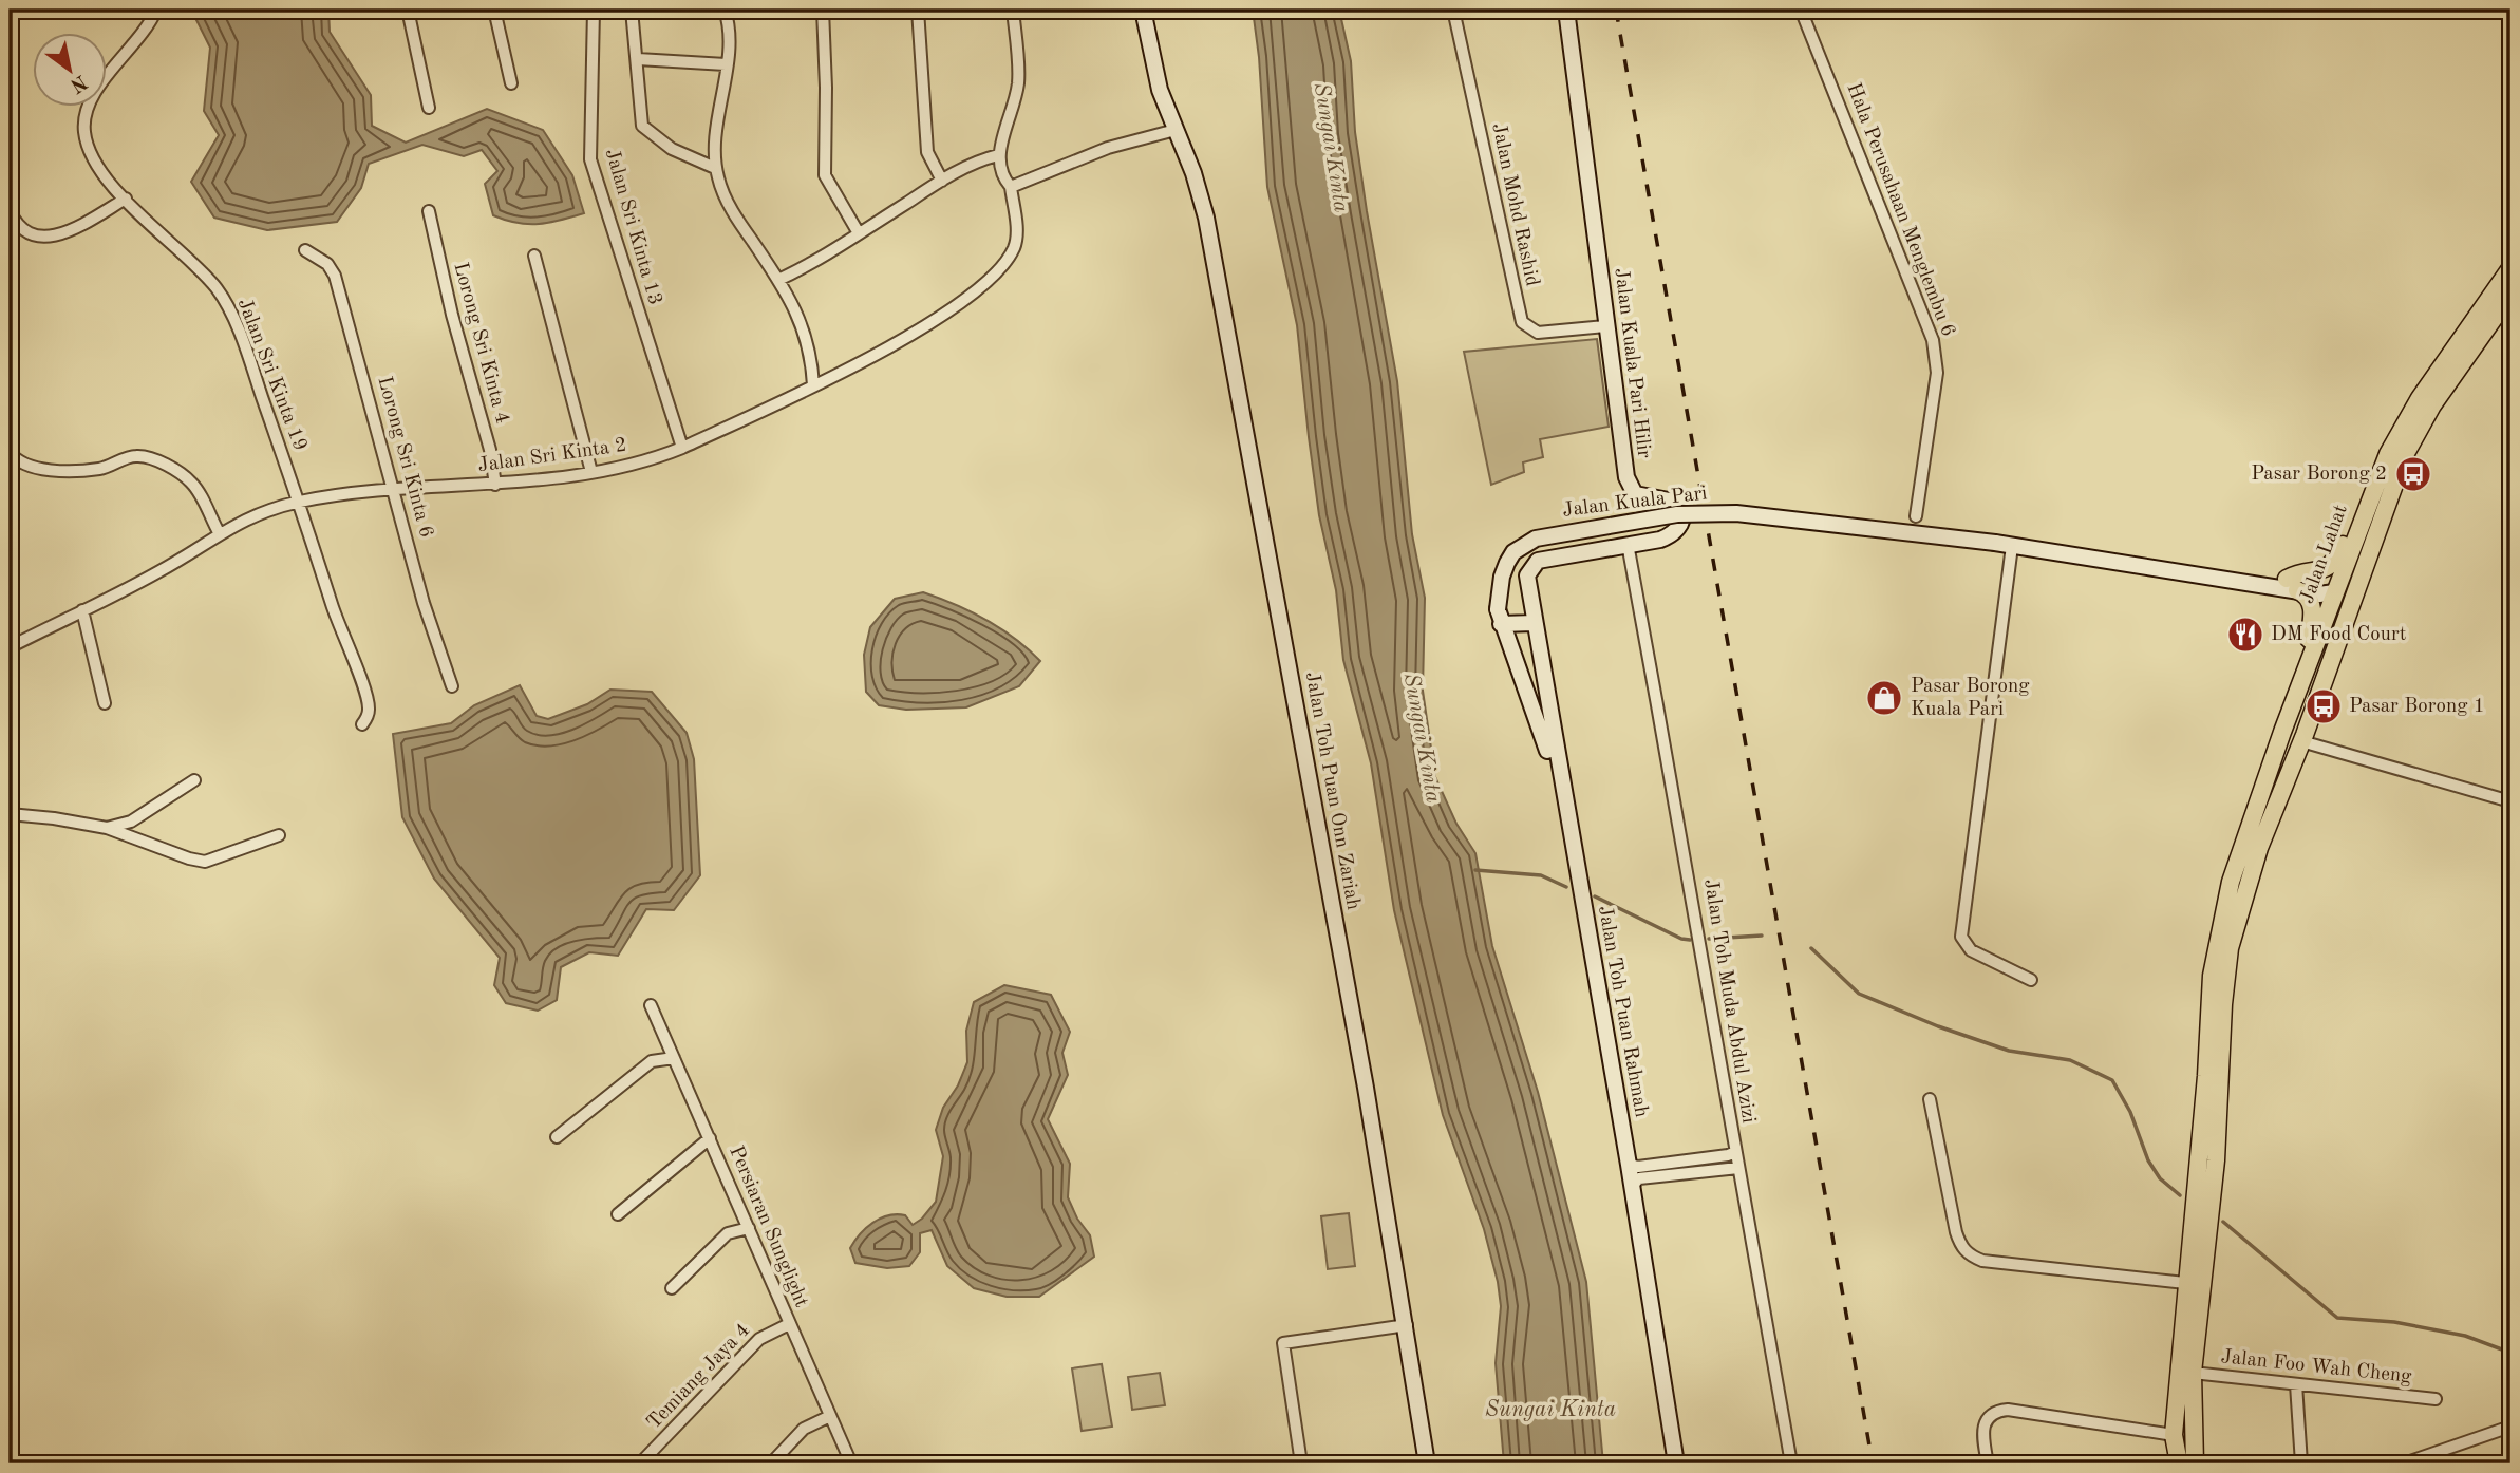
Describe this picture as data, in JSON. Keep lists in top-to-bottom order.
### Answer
{
  "streets": {
    "main road": ["Jalan Lahat"],
    "street": [
      "Jalan Mohd Rashid",
      "Hala Perusahaan Menglembu 6",
      "Jalan Sri Kinta 13",
      "Lorong Sri Kinta 4",
      "Jalan Kuala Pari Hilir",
      "Jalan Sri Kinta 19",
      "Jalan Sri Kinta 2",
      "Lorong Sri Kinta 6",
      "Jalan Kuala Pari",
      "Jalan Toh Puan Onn Zariah",
      "Jalan Toh Muda Abdul Azizi",
      "Jalan Toh Puan Rahmah",
      "Persiaran Sunglight",
      "Jalan Foo Wah Cheng",
      "Temiang Jaya 4"
    ]
  },
  "crossings": [
    ["Jalan Mohd Rashid", "Jalan Kuala Pari Hilir"],
    ["Jalan Sri Kinta 13", "Jalan Sri Kinta 2"],
    ["Lorong Sri Kinta 4", "Jalan Sri Kinta 2"],
    ["Jalan Kuala Pari Hilir", "Jalan Toh Muda Abdul Azizi"],
    ["Jalan Kuala Pari Hilir", "Jalan Toh Puan Rahmah"],
    ["Jalan Sri Kinta 19", "Jalan Sri Kinta 2"],
    ["Jalan Sri Kinta 2", "Lorong Sri Kinta 6"],
    ["Jalan Kuala Pari", "Jalan Lahat"],
    ["Jalan Kuala Pari", "Jalan Toh Puan Rahmah"],
    ["Persiaran Sunglight", "Temiang Jaya 4"]
  ],
  "water": ["Sungai Kinta"],
  "places": {
    "bus stop": ["Pasar Borong 2", "Pasar Borong 1"],
    "restaurant": ["DM Food Court"],
    "shop": ["Pasar Borong Kuala Pari"]
  },
  "north": "bottom right"
}
